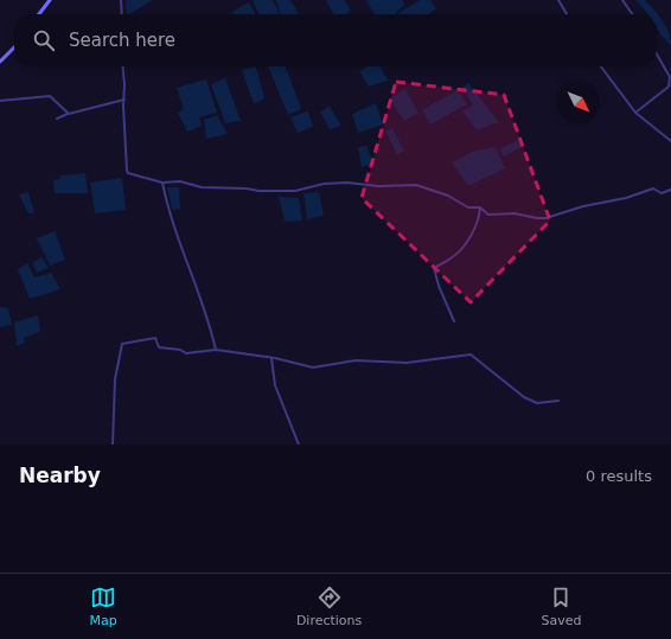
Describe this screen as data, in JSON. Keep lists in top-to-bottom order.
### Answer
{
  "north": "bottom right",
  "page": {
    "search": "Search here",
    "heading": ["Nearby", "0 results"],
    "nav": ["Map", "Directions", "Saved"]
  }
}
